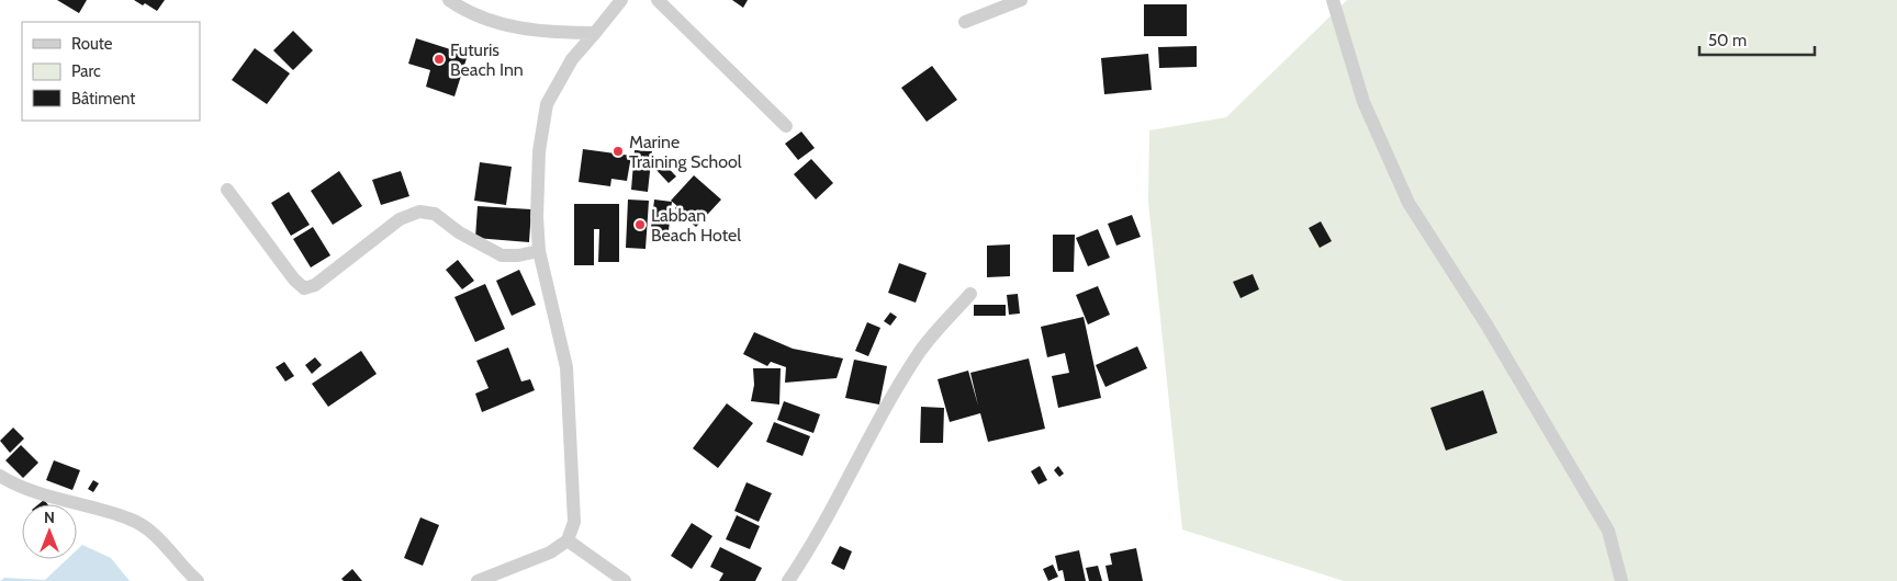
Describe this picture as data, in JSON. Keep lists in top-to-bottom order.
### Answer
{
  "places": ["Futuris Beach Inn", "Marine Training School", "Labban Beach Hotel"],
  "legend": ["Route", "Parc", "Bâtiment"],
  "scale_bar": "50 m",
  "north": "top"
}
